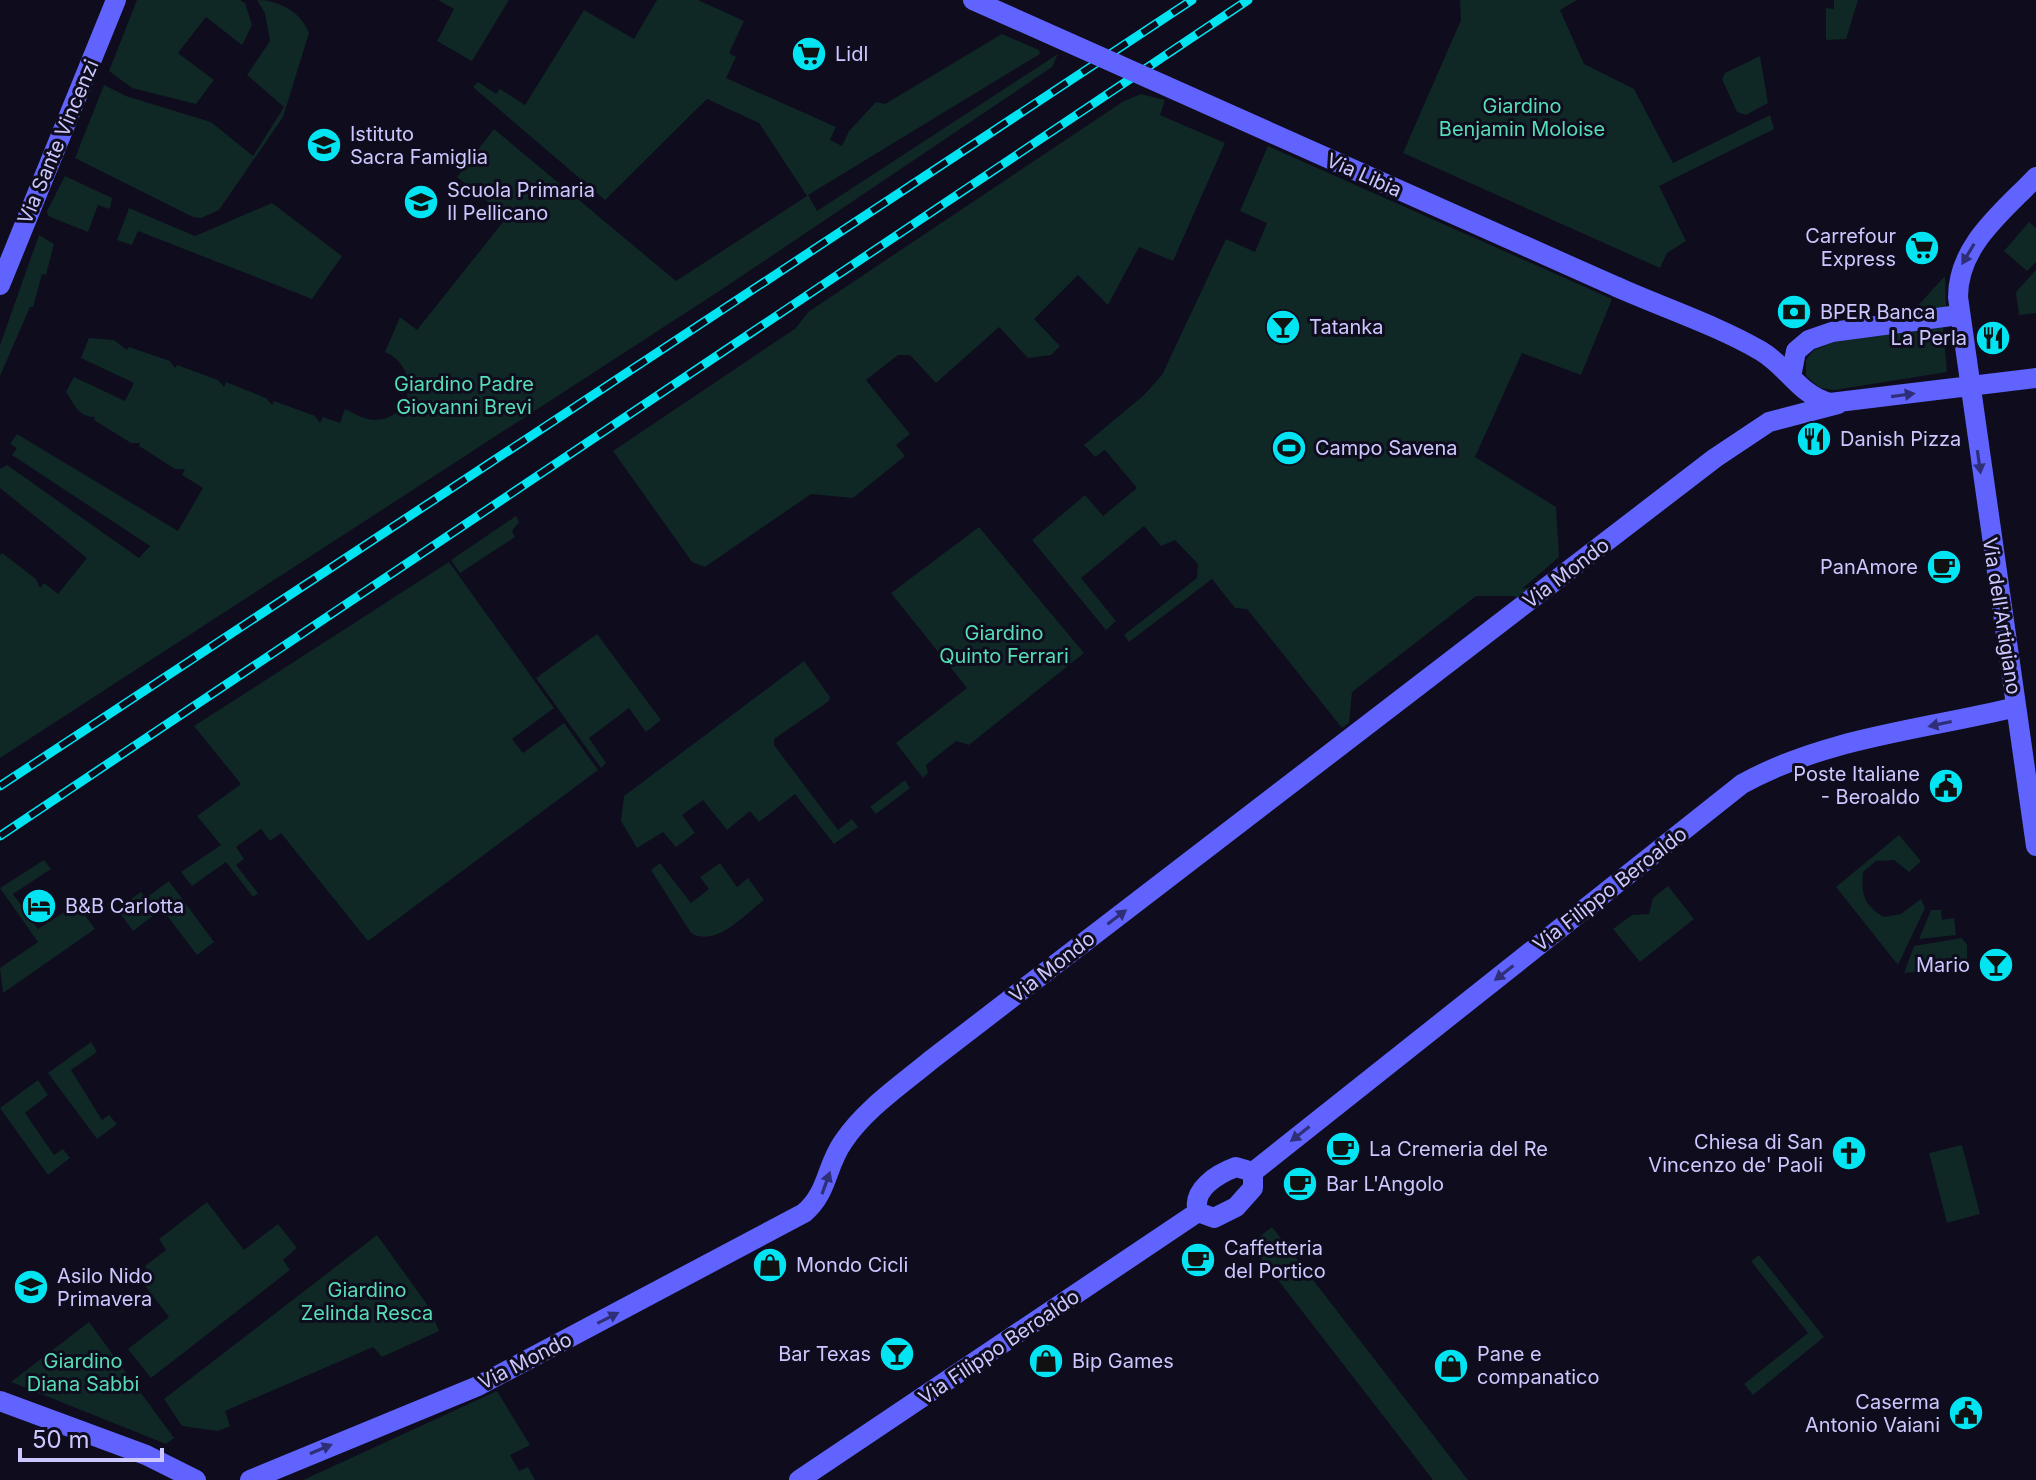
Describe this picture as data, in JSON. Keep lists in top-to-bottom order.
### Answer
{
  "streets": {
    "street": [
      "Via Sante Vincenzi",
      "Via Libia",
      "Via Mondo",
      "Via dell'Artigiano",
      "Via Filippo Beroaldo"
    ]
  },
  "crossings": [
    ["Via Libia", "Via Mondo"],
    ["Via Libia", "Via dell'Artigiano"],
    ["Via Mondo", "Via dell'Artigiano"],
    ["Via dell'Artigiano", "Via Filippo Beroaldo"]
  ],
  "one_way": ["Via Mondo", "Via dell'Artigiano", "Via Filippo Beroaldo"],
  "parks": [
    "Giardino Benjamin Moloise",
    "Giardino Padre Giovanni Brevi",
    "Giardino Quinto Ferrari",
    "Giardino Zelinda Resca",
    "Giardino Diana Sabbi"
  ],
  "places": {
    "supermarket": ["Lidl", "Carrefour Express"],
    "school or university": ["Istituto Sacra Famiglia", "Scuola Primaria Il Pellicano", "Asilo Nido Primavera"],
    "bank": ["BPER Banca"],
    "bar": ["Tatanka", "Mario", "Bar Texas"],
    "restaurant": ["La Perla", "Danish Pizza"],
    "sports": ["Campo Savena"],
    "cafe": [
      "PanAmore",
      "La Cremeria del Re",
      "Bar L'Angolo",
      "Caffetteria del Portico"
    ],
    "public building": ["Poste Italiane - Beroaldo", "Caserma Antonio Vaiani"],
    "hotel": ["B&B Carlotta"],
    "church": ["Chiesa di San Vincenzo de' Paoli"],
    "shop": ["Mondo Cicli", "Bip Games", "Pane e companatico"]
  },
  "scale_bar": "50 m"
}
